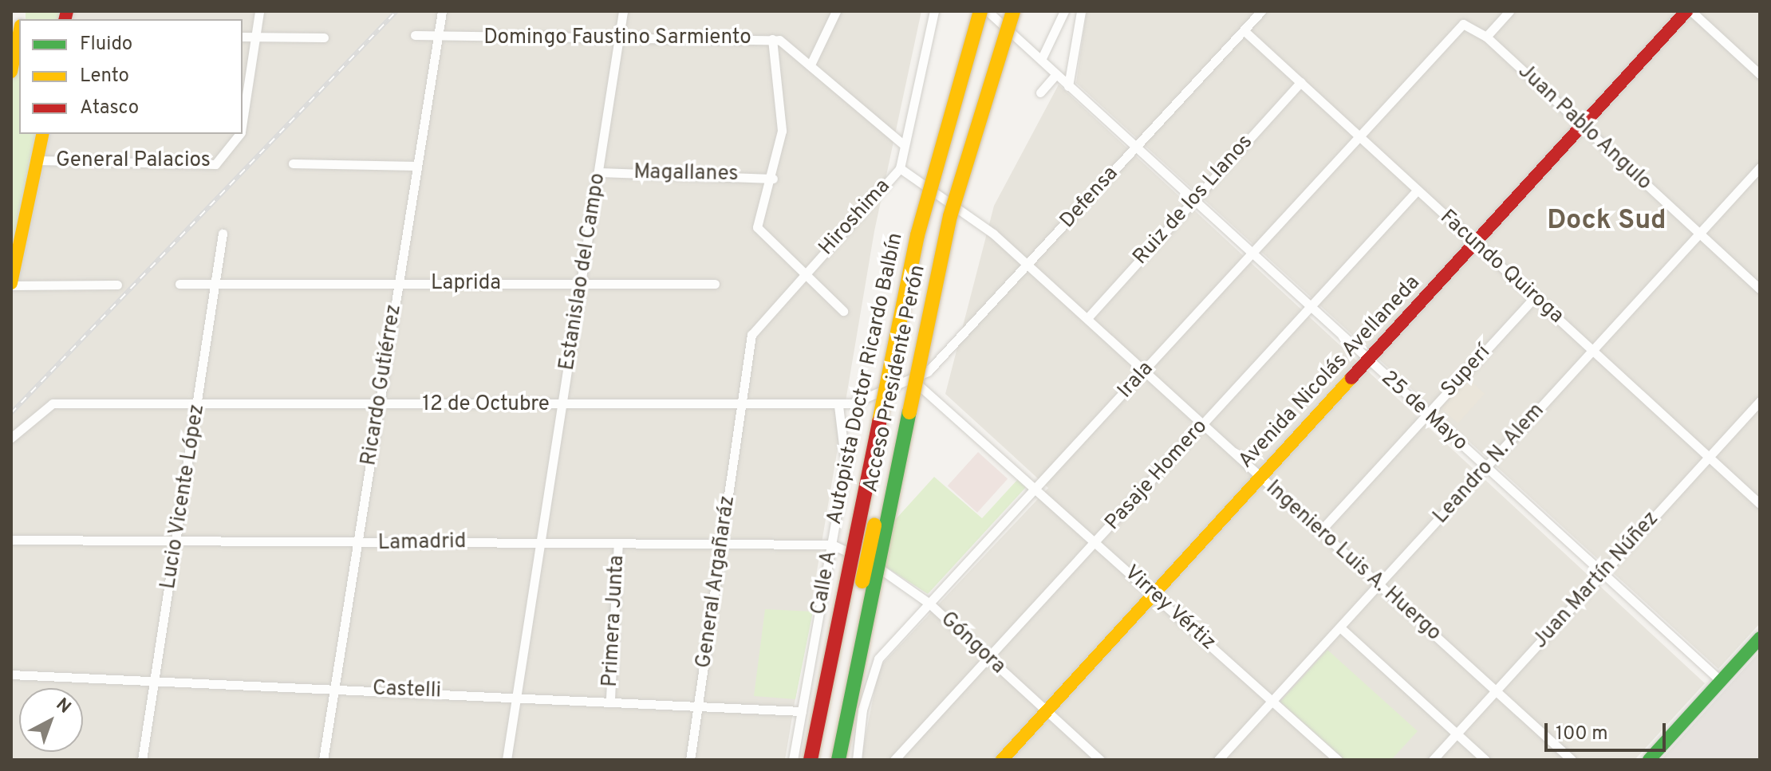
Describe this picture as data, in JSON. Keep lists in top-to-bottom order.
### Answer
{
  "streets": {
    "main road": ["Avenida Nicolás Avellaneda", "Autopista Doctor Ricardo Balbín", "Acceso Presidente Perón"],
    "street": [
      "Domingo Faustino Sarmiento",
      "Juan Pablo Angulo",
      "General Palacios",
      "Magallanes",
      "Defensa",
      "Ruiz de los Llanos",
      "Hiroshima",
      "Facundo Quiroga",
      "Estanislao del Campo",
      "Laprida",
      "Superí",
      "Irala",
      "Ricardo Gutiérrez",
      "12 de Octubre",
      "25 de Mayo",
      "Leandro N. Alem",
      "Pasaje Homero",
      "Lucio Vicente López",
      "Lamadrid",
      "Ingeniero Luis A. Huergo",
      "Juan Martín Núñez",
      "General Argañaráz",
      "Calle A",
      "Virrey Vértiz",
      "Primera Junta",
      "Góngora",
      "Castelli"
    ]
  },
  "crossings": [
    ["Domingo Faustino Sarmiento", "Estanislao del Campo"],
    ["Domingo Faustino Sarmiento", "Ricardo Gutiérrez"],
    ["Juan Pablo Angulo", "Avenida Nicolás Avellaneda"],
    ["Juan Pablo Angulo", "Irala"],
    ["Juan Pablo Angulo", "Leandro N. Alem"],
    ["Magallanes", "Estanislao del Campo"],
    ["Defensa", "Facundo Quiroga"],
    ["Defensa", "12 de Octubre"],
    ["Defensa", "25 de Mayo"],
    ["Defensa", "Ingeniero Luis A. Huergo"],
    ["Defensa", "Virrey Vértiz"],
    ["Ruiz de los Llanos", "Facundo Quiroga"],
    ["Ruiz de los Llanos", "25 de Mayo"],
    ["Ruiz de los Llanos", "Ingeniero Luis A. Huergo"],
    ["Hiroshima", "12 de Octubre"],
    ["Hiroshima", "Ingeniero Luis A. Huergo"],
    ["Hiroshima", "General Argañaráz"],
    ["Facundo Quiroga", "Superí"],
    ["Facundo Quiroga", "Avenida Nicolás Avellaneda"],
    ["Facundo Quiroga", "Irala"],
    ["Facundo Quiroga", "Leandro N. Alem"],
    ["Facundo Quiroga", "Pasaje Homero"],
    ["Facundo Quiroga", "Juan Martín Núñez"],
    ["Estanislao del Campo", "Laprida"],
    ["Estanislao del Campo", "12 de Octubre"],
    ["Estanislao del Campo", "Lamadrid"],
    ["Estanislao del Campo", "Castelli"],
    ["Laprida", "Ricardo Gutiérrez"],
    ["Laprida", "Lucio Vicente López"],
    ["Superí", "25 de Mayo"],
    ["Superí", "Ingeniero Luis A. Huergo"],
    ["Avenida Nicolás Avellaneda", "25 de Mayo"],
    ["Avenida Nicolás Avellaneda", "Ingeniero Luis A. Huergo"],
    ["Avenida Nicolás Avellaneda", "Virrey Vértiz"],
    ["Avenida Nicolás Avellaneda", "Góngora"],
    ["Irala", "25 de Mayo"],
    ["Irala", "Ingeniero Luis A. Huergo"],
    ["Irala", "Virrey Vértiz"],
    ["Irala", "Góngora"],
    ["Ricardo Gutiérrez", "12 de Octubre"],
    ["Ricardo Gutiérrez", "Lamadrid"],
    ["Ricardo Gutiérrez", "Castelli"],
    ["12 de Octubre", "Lucio Vicente López"],
    ["12 de Octubre", "General Argañaráz"],
    ["12 de Octubre", "Calle A"],
    ["12 de Octubre", "Virrey Vértiz"],
    ["25 de Mayo", "Leandro N. Alem"],
    ["25 de Mayo", "Pasaje Homero"],
    ["25 de Mayo", "Juan Martín Núñez"],
    ["Leandro N. Alem", "Ingeniero Luis A. Huergo"],
    ["Leandro N. Alem", "Virrey Vértiz"],
    ["Pasaje Homero", "Ingeniero Luis A. Huergo"],
    ["Pasaje Homero", "Virrey Vértiz"],
    ["Pasaje Homero", "Góngora"],
    ["Lucio Vicente López", "Lamadrid"],
    ["Lucio Vicente López", "Castelli"],
    ["Lamadrid", "General Argañaráz"],
    ["Lamadrid", "Calle A"],
    ["Lamadrid", "Primera Junta"],
    ["Lamadrid", "Góngora"],
    ["Ingeniero Luis A. Huergo", "Juan Martín Núñez"],
    ["General Argañaráz", "Castelli"],
    ["Calle A", "Góngora"],
    ["Calle A", "Castelli"],
    ["Primera Junta", "Castelli"]
  ],
  "districts": ["Dock Sud"],
  "legend": ["Fluido", "Lento", "Atasco"],
  "scale_bar": "100 m",
  "north": "top right"
}
